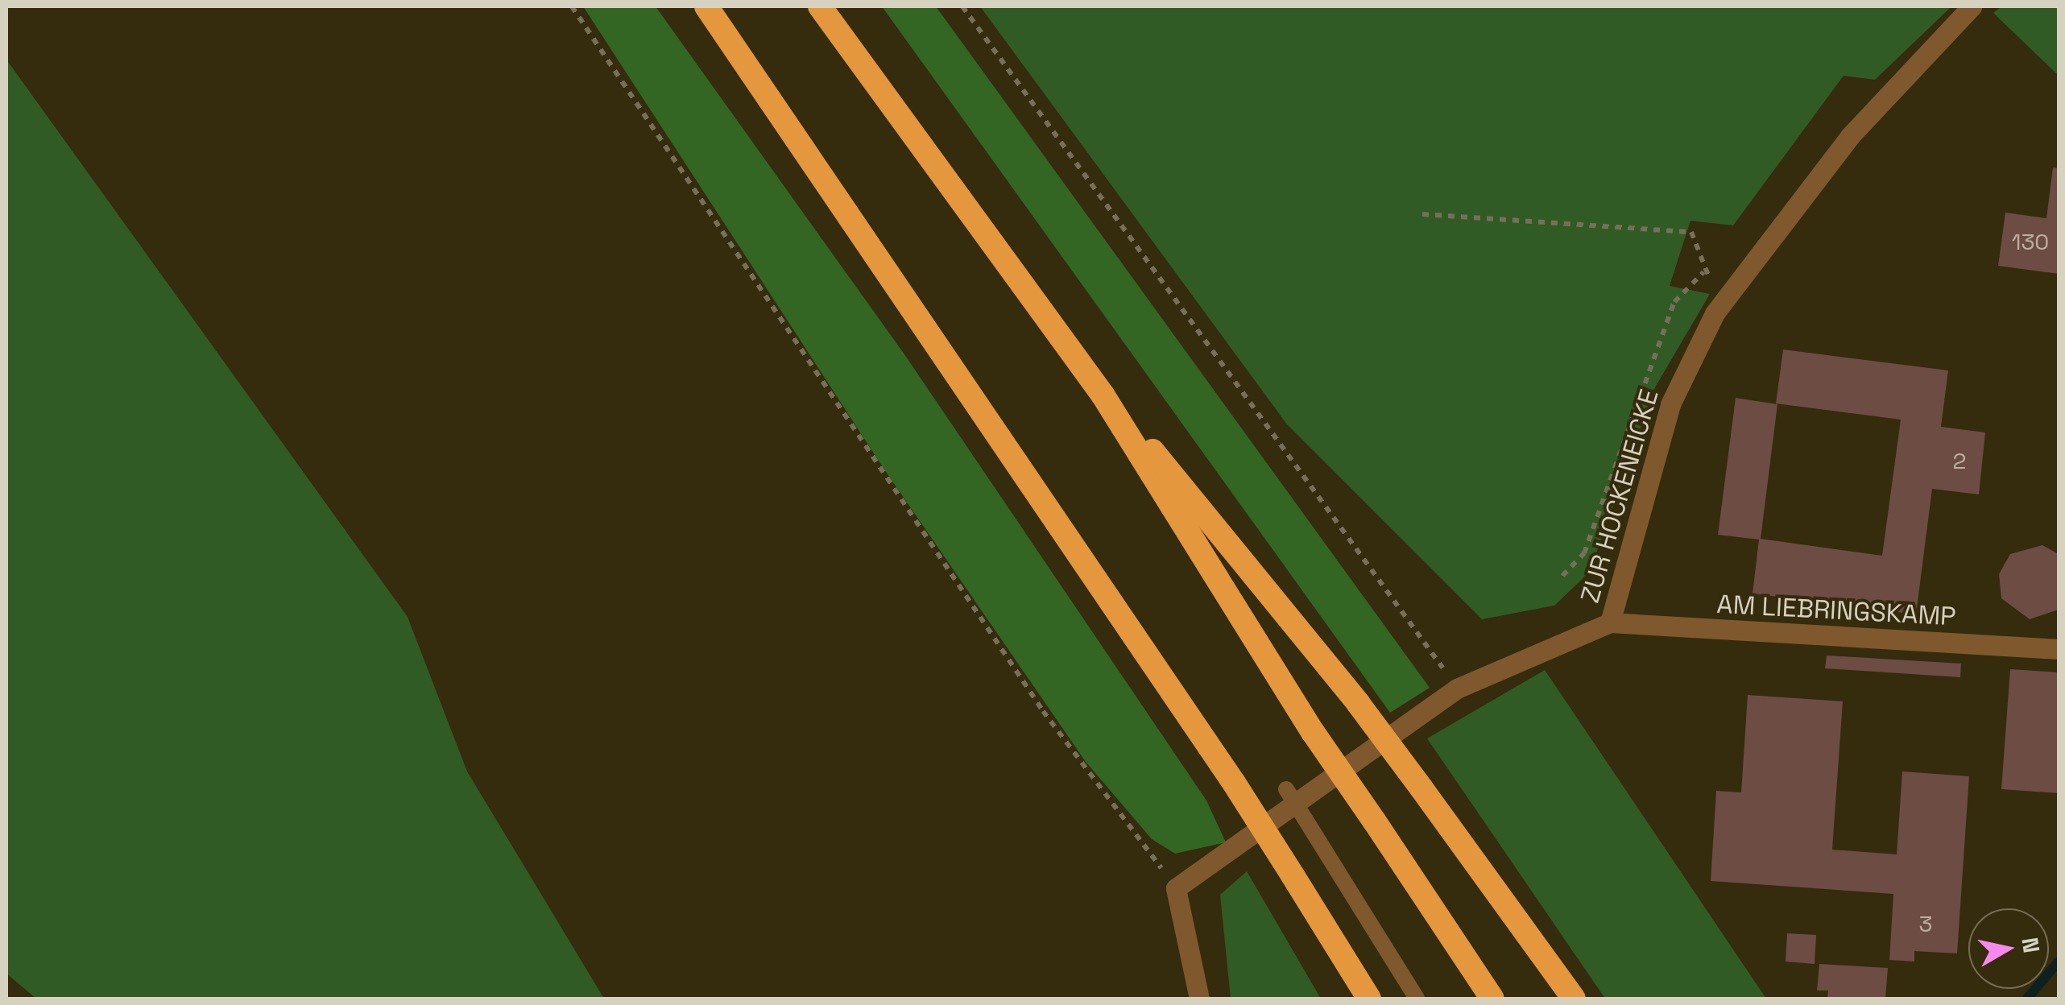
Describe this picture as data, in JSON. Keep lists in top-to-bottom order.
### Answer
{
  "streets": {
    "street": ["ZUR HOCKENEICKE", "AM LIEBRINGSKAMP"]
  },
  "crossings": [
    ["ZUR HOCKENEICKE", "AM LIEBRINGSKAMP"]
  ],
  "house_numbers": ["130", "2", "3"],
  "north": "right"
}
